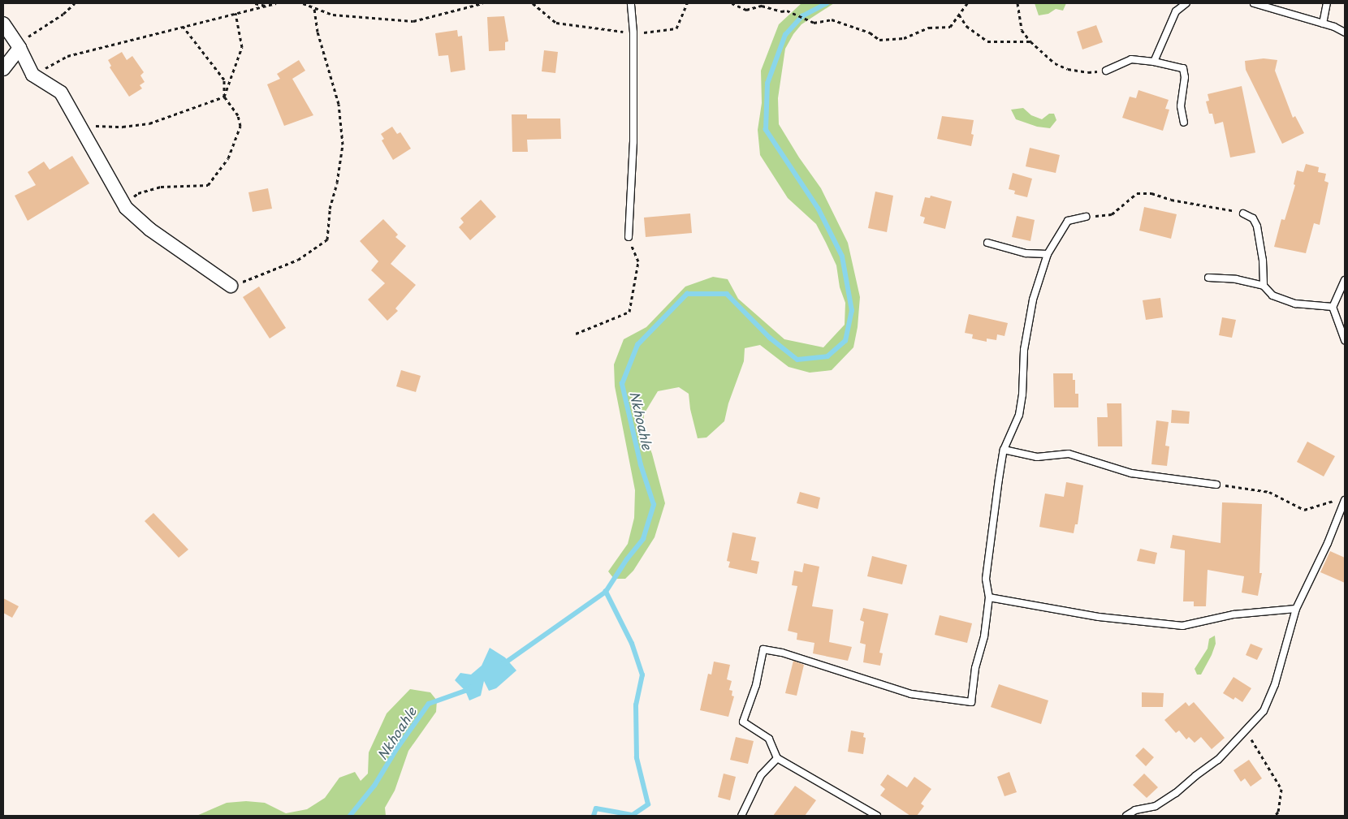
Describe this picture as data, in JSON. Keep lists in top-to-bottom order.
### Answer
{
  "water": ["Nkhoahle"]
}
